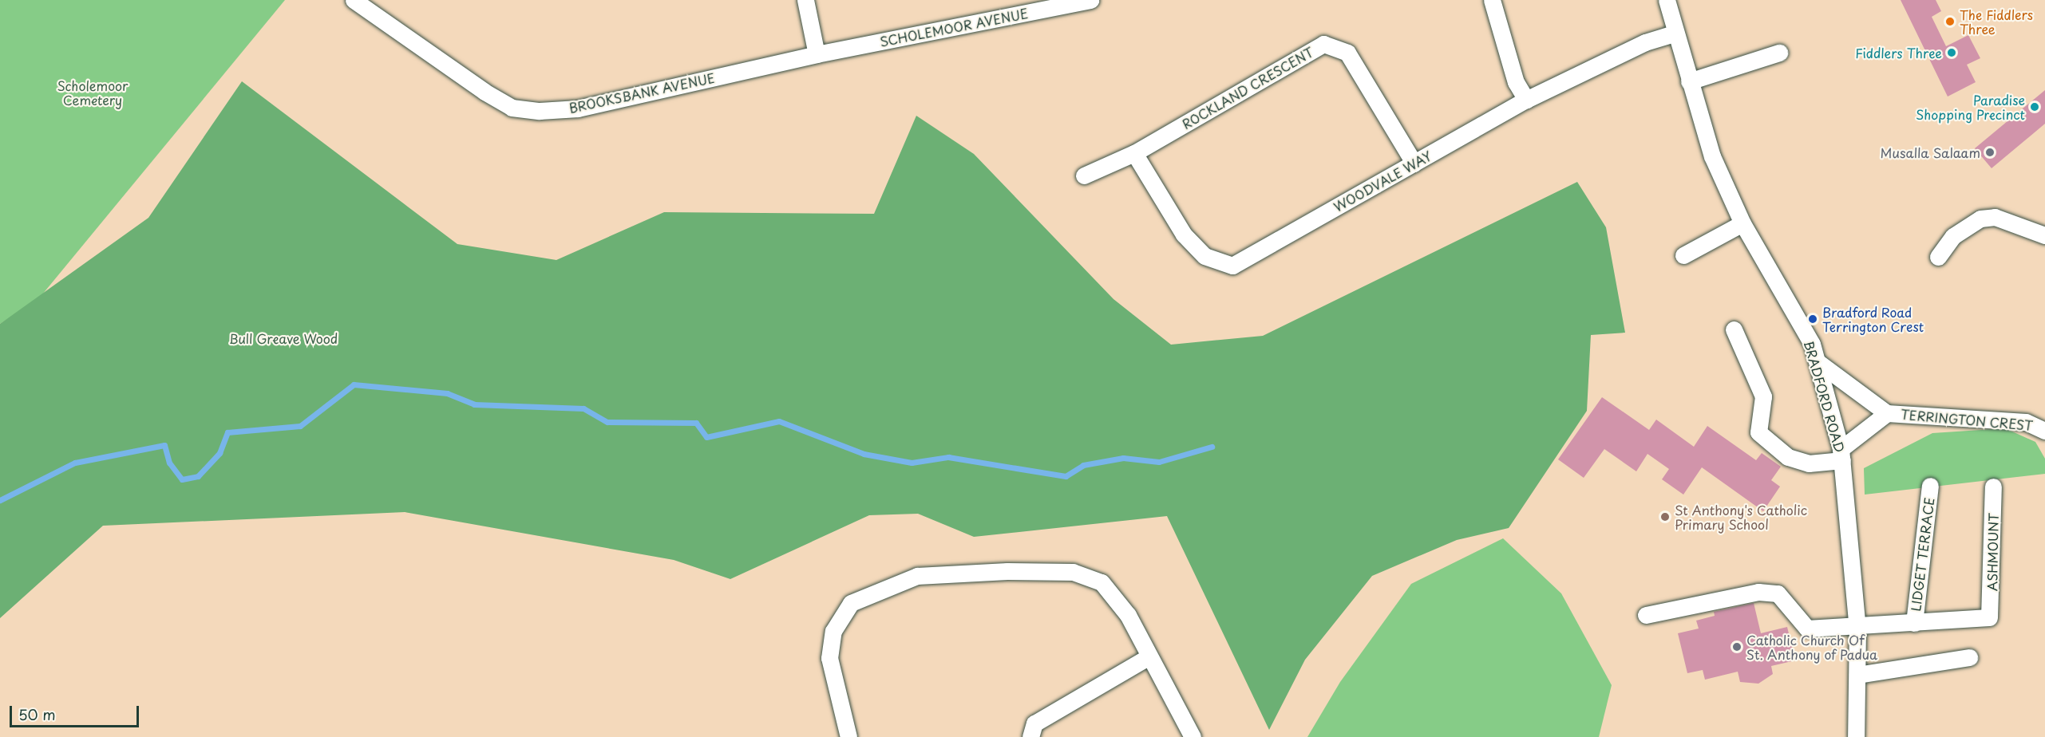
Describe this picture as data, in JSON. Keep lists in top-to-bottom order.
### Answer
{
  "streets": {
    "street": [
      "SCHOLEMOOR AVENUE",
      "ROCKLAND CRESCENT",
      "BROOKSBANK AVENUE",
      "WOODVALE WAY",
      "BRADFORD ROAD",
      "TERRINGTON CREST",
      "ASHMOUNT",
      "LIDGET TERRACE"
    ]
  },
  "crossings": [
    ["SCHOLEMOOR AVENUE", "BROOKSBANK AVENUE"],
    ["ROCKLAND CRESCENT", "WOODVALE WAY"],
    ["WOODVALE WAY", "BRADFORD ROAD"],
    ["BRADFORD ROAD", "TERRINGTON CREST"],
    ["BRADFORD ROAD", "LIDGET TERRACE"],
    ["ASHMOUNT", "LIDGET TERRACE"]
  ],
  "parks": ["Scholemoor Cemetery", "Bull Greave Wood"],
  "places": [
    "The Fiddlers Three",
    "Fiddlers Three",
    "Paradise Shopping Precinct",
    "Musalla Salaam",
    "Bradford Road Terrington Crest",
    "St Anthony's Catholic Primary School",
    "Catholic Church Of St. Anthony of Padua"
  ],
  "scale_bar": "50 m"
}
